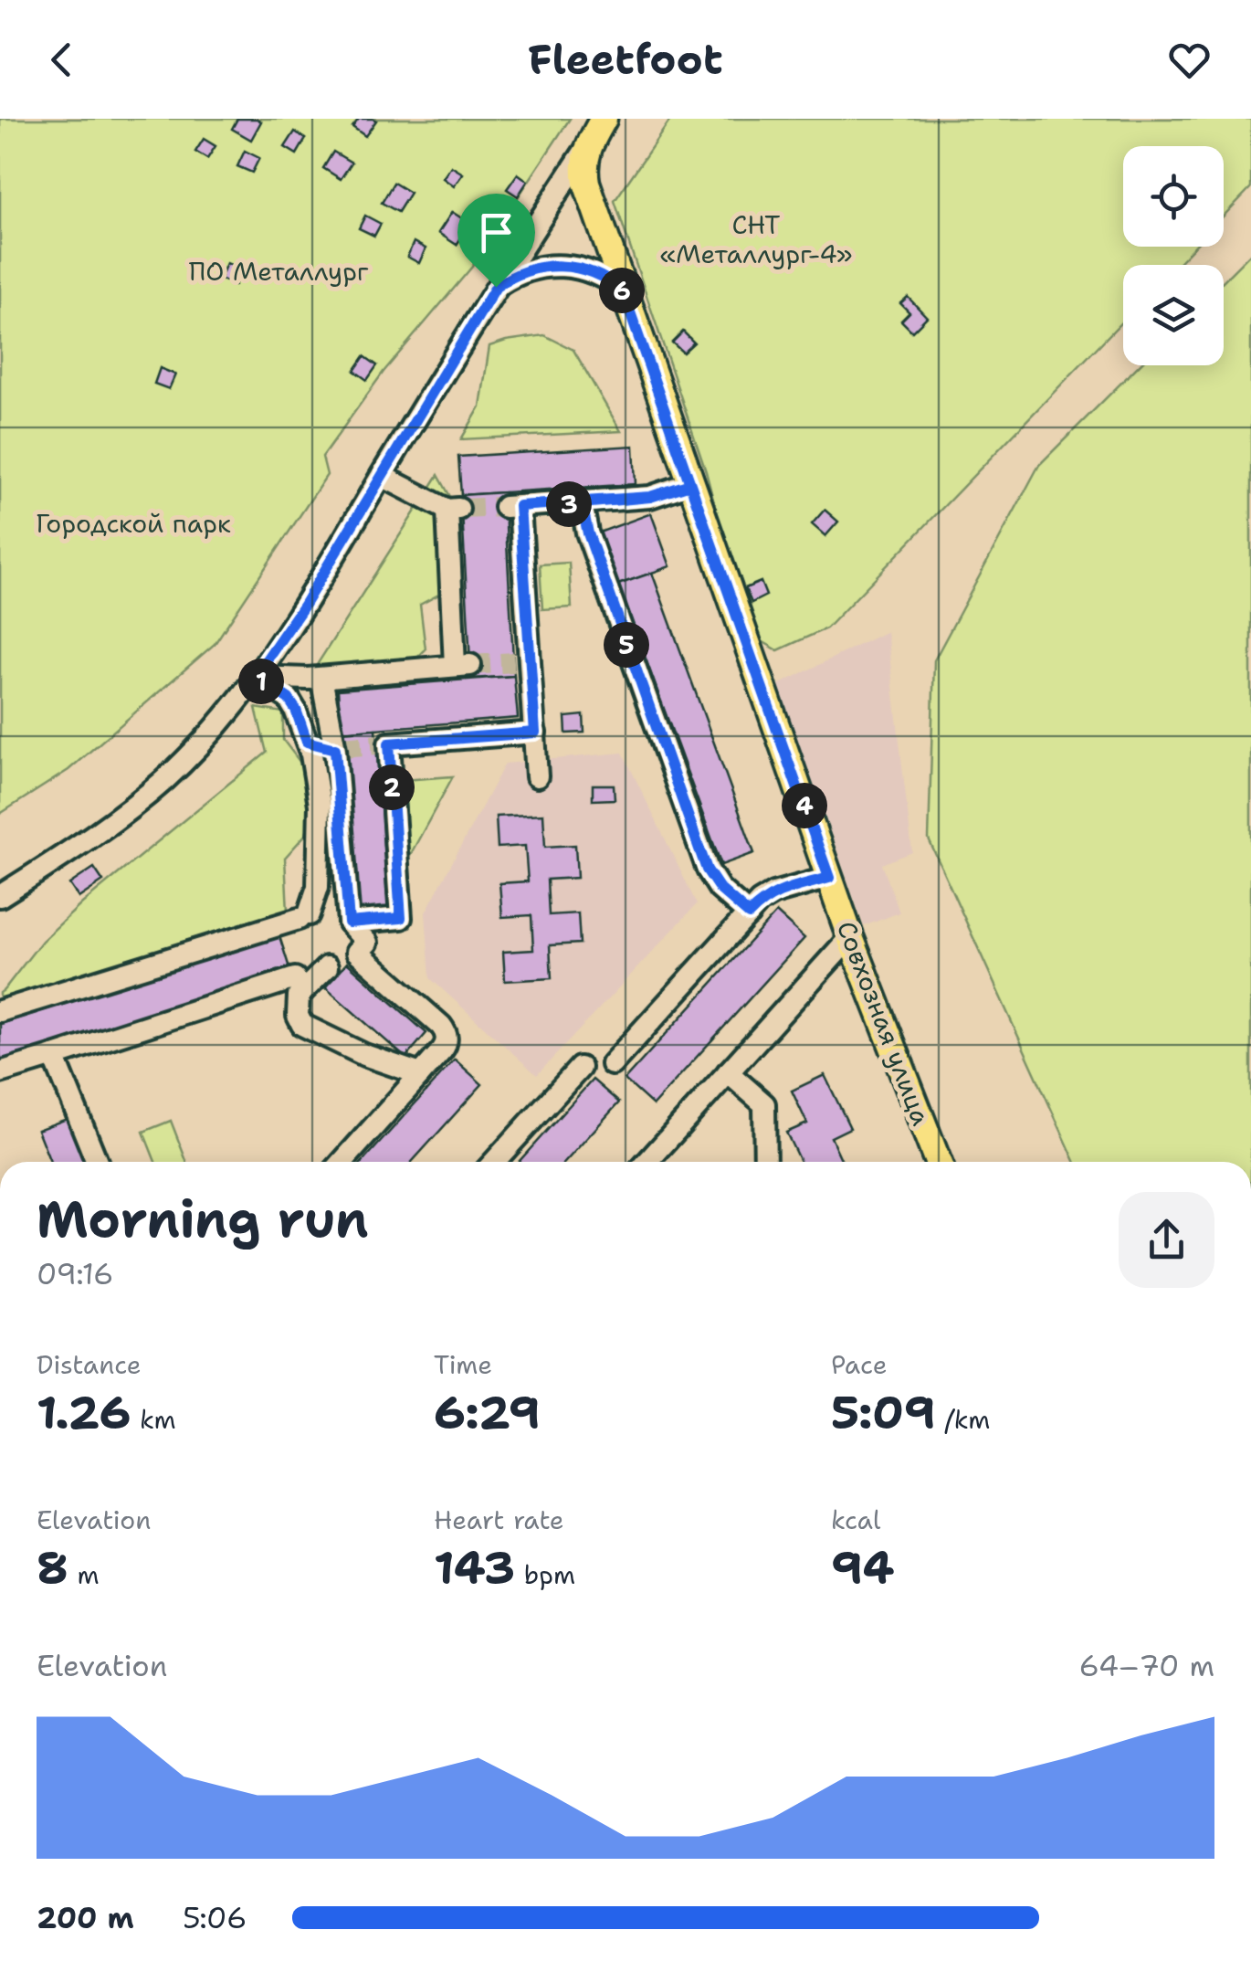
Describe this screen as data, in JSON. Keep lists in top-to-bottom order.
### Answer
{
  "streets": {
    "main road": ["Совхозная улица"]
  },
  "parks": ["СНТ «Металлург-4»", "ПО Металлург", "Городской парк"],
  "page": {
    "header": "Fleetfoot",
    "pins": [
      "6",
      "3",
      "5",
      "1",
      "2",
      "4"
    ],
    "heading": ["Morning run", "09:16"],
    "stats": [
      ["Distance", "1.26 km"],
      ["Time", "6:29"],
      ["Pace", "5:09 /km"],
      ["Elevation", "8 m"],
      ["Heart rate", "143 bpm"],
      ["kcal", "94"]
    ],
    "chart": ["Elevation", "64–70 m"],
    "list": [
      {
        "name": "200 m",
        "note": "5:06"
      }
    ]
  }
}
